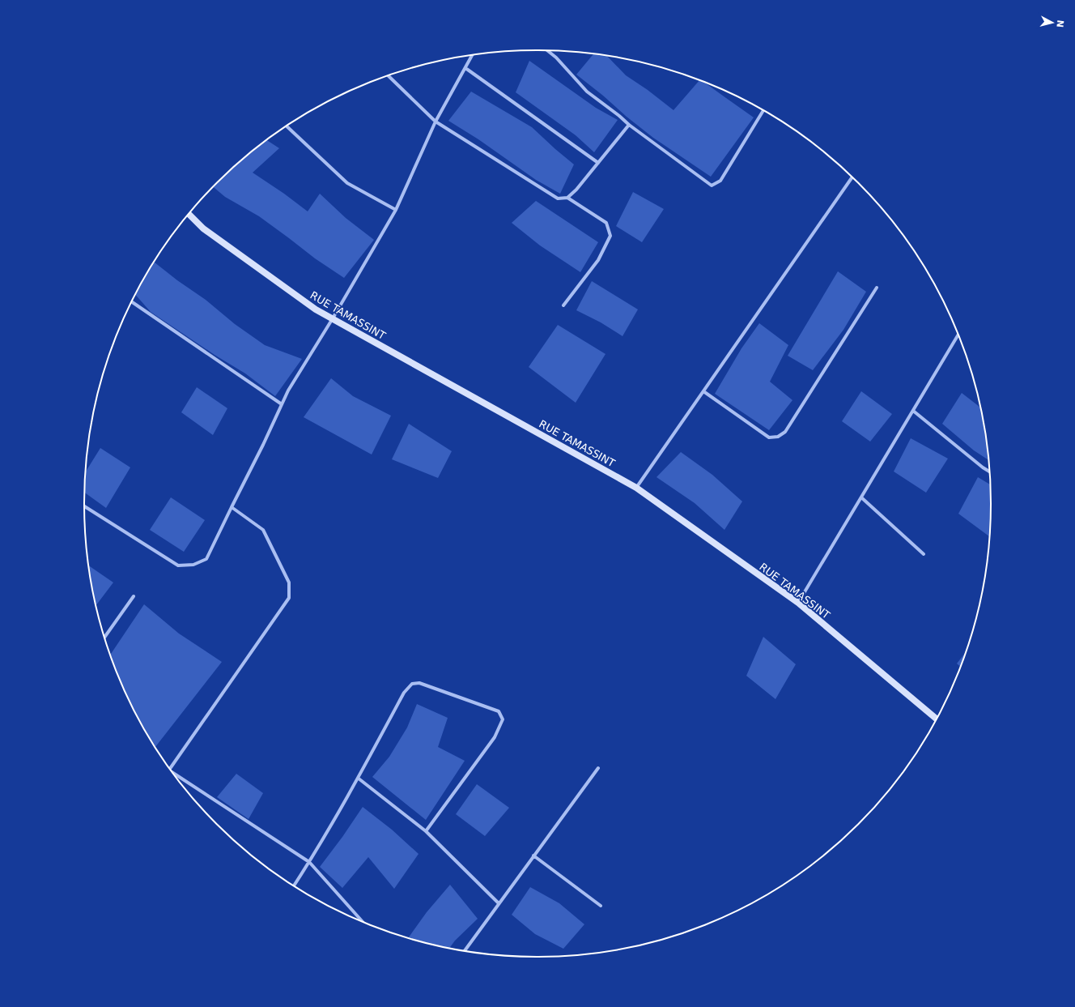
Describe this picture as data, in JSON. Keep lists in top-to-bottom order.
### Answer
{
  "streets": {
    "main road": ["RUE TAMASSINT"]
  },
  "north": "right"
}
